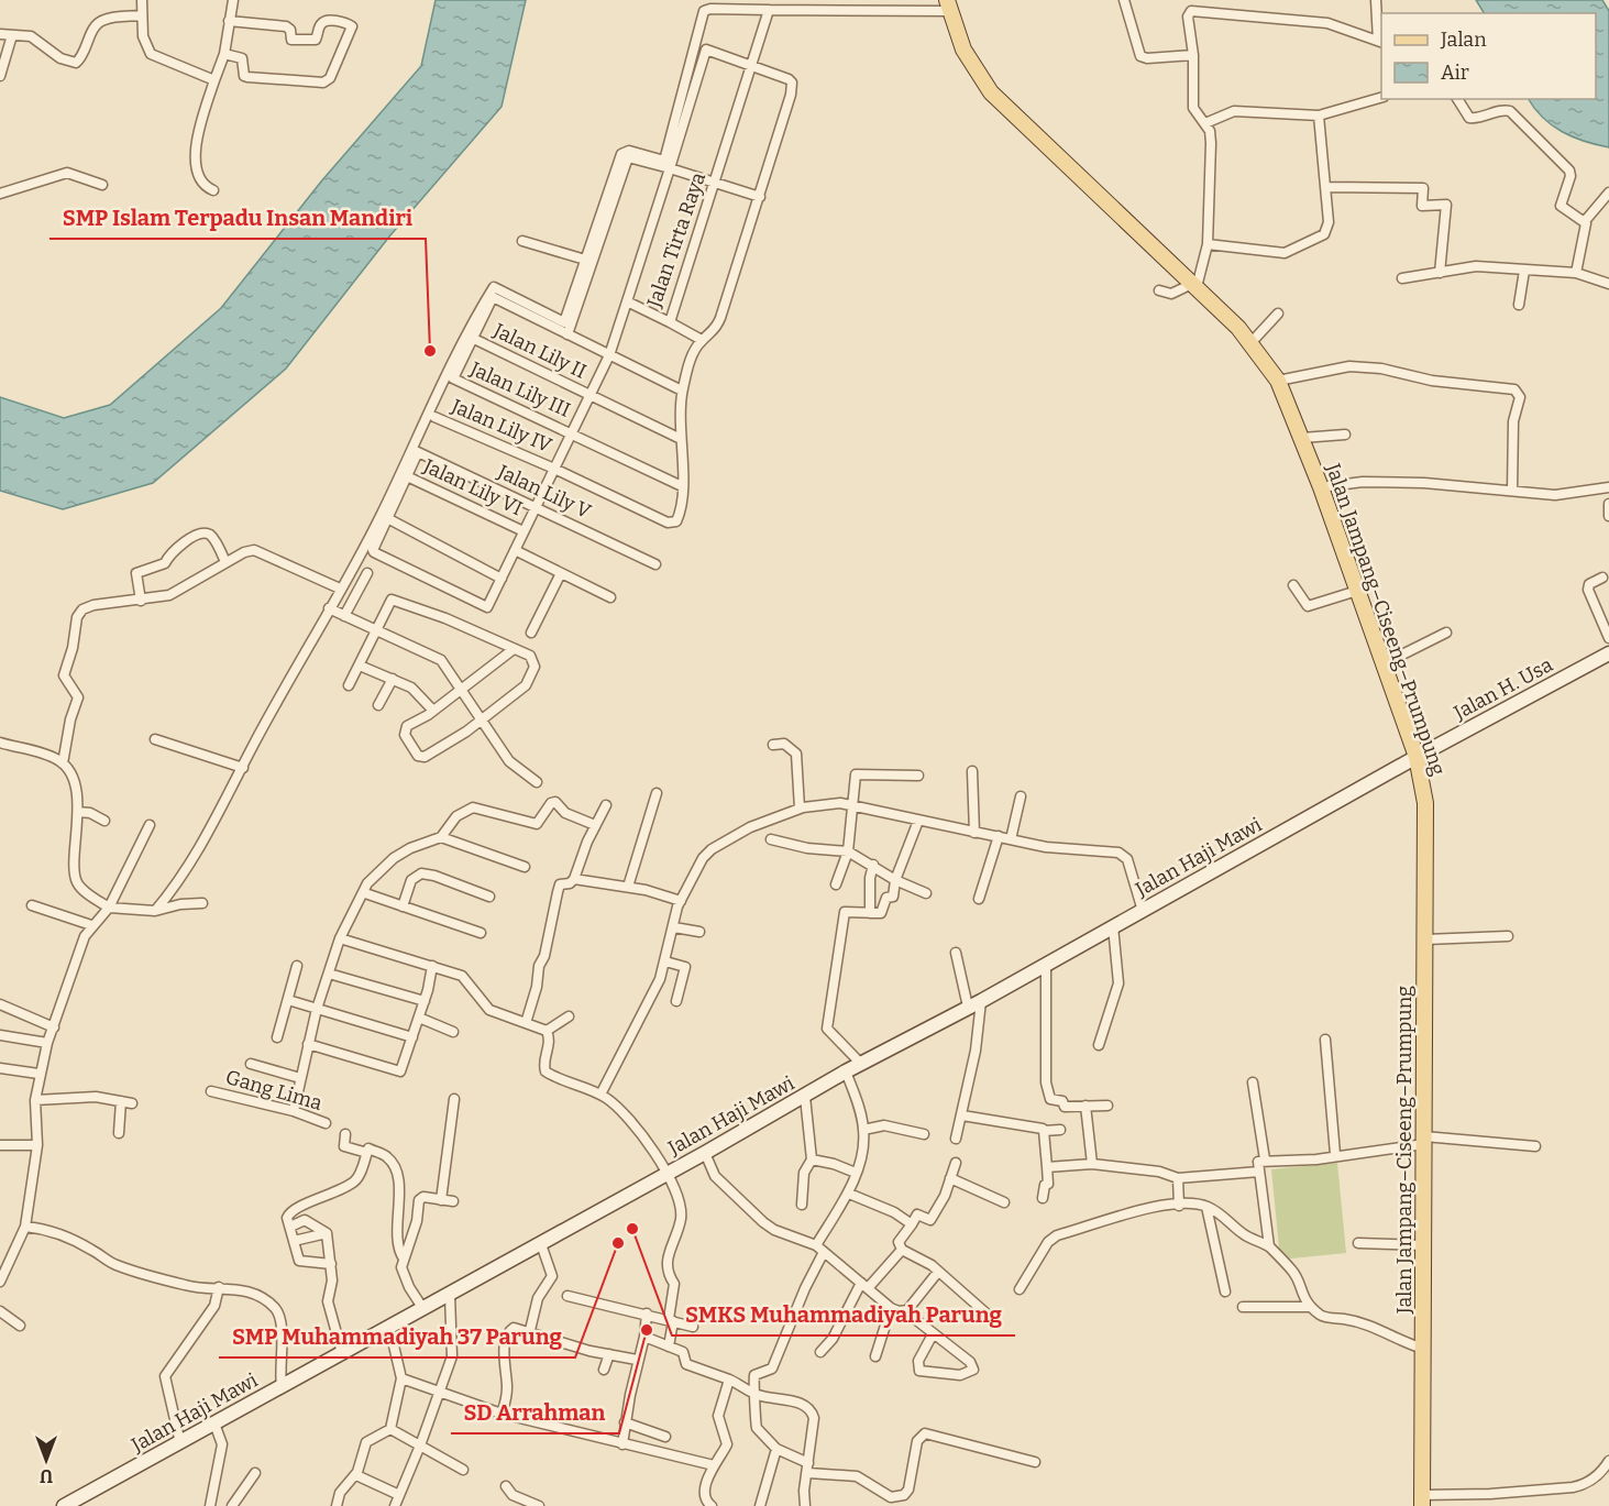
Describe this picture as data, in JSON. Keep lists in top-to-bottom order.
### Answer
{
  "streets": {
    "main road": ["Jalan Jampang–Ciseeng–Prumpung"],
    "street": [
      "Jalan Tirta Raya",
      "Jalan Lily II",
      "Jalan Lily III",
      "Jalan Lily IV",
      "Jalan Lily VI",
      "Jalan Lily V",
      "Jalan H. Usa",
      "Jalan Haji Mawi",
      "Gang Lima"
    ]
  },
  "crossings": [
    ["Jalan Tirta Raya", "Jalan Lily II"],
    ["Jalan Tirta Raya", "Jalan Lily III"],
    ["Jalan Tirta Raya", "Jalan Lily IV"],
    ["Jalan Tirta Raya", "Jalan Lily VI"],
    ["Jalan Tirta Raya", "Jalan Lily V"],
    ["Jalan Lily III", "Jalan Lily IV"],
    ["Jalan Jampang–Ciseeng–Prumpung", "Jalan H. Usa"],
    ["Jalan Jampang–Ciseeng–Prumpung", "Jalan Haji Mawi"],
    ["Jalan H. Usa", "Jalan Haji Mawi"]
  ],
  "places": [
    "SMP Islam Terpadu Insan Mandiri",
    "SMKS Muhammadiyah Parung",
    "SMP Muhammadiyah 37 Parung",
    "SD Arrahman"
  ],
  "legend": ["Jalan", "Air"],
  "north": "bottom"
}
